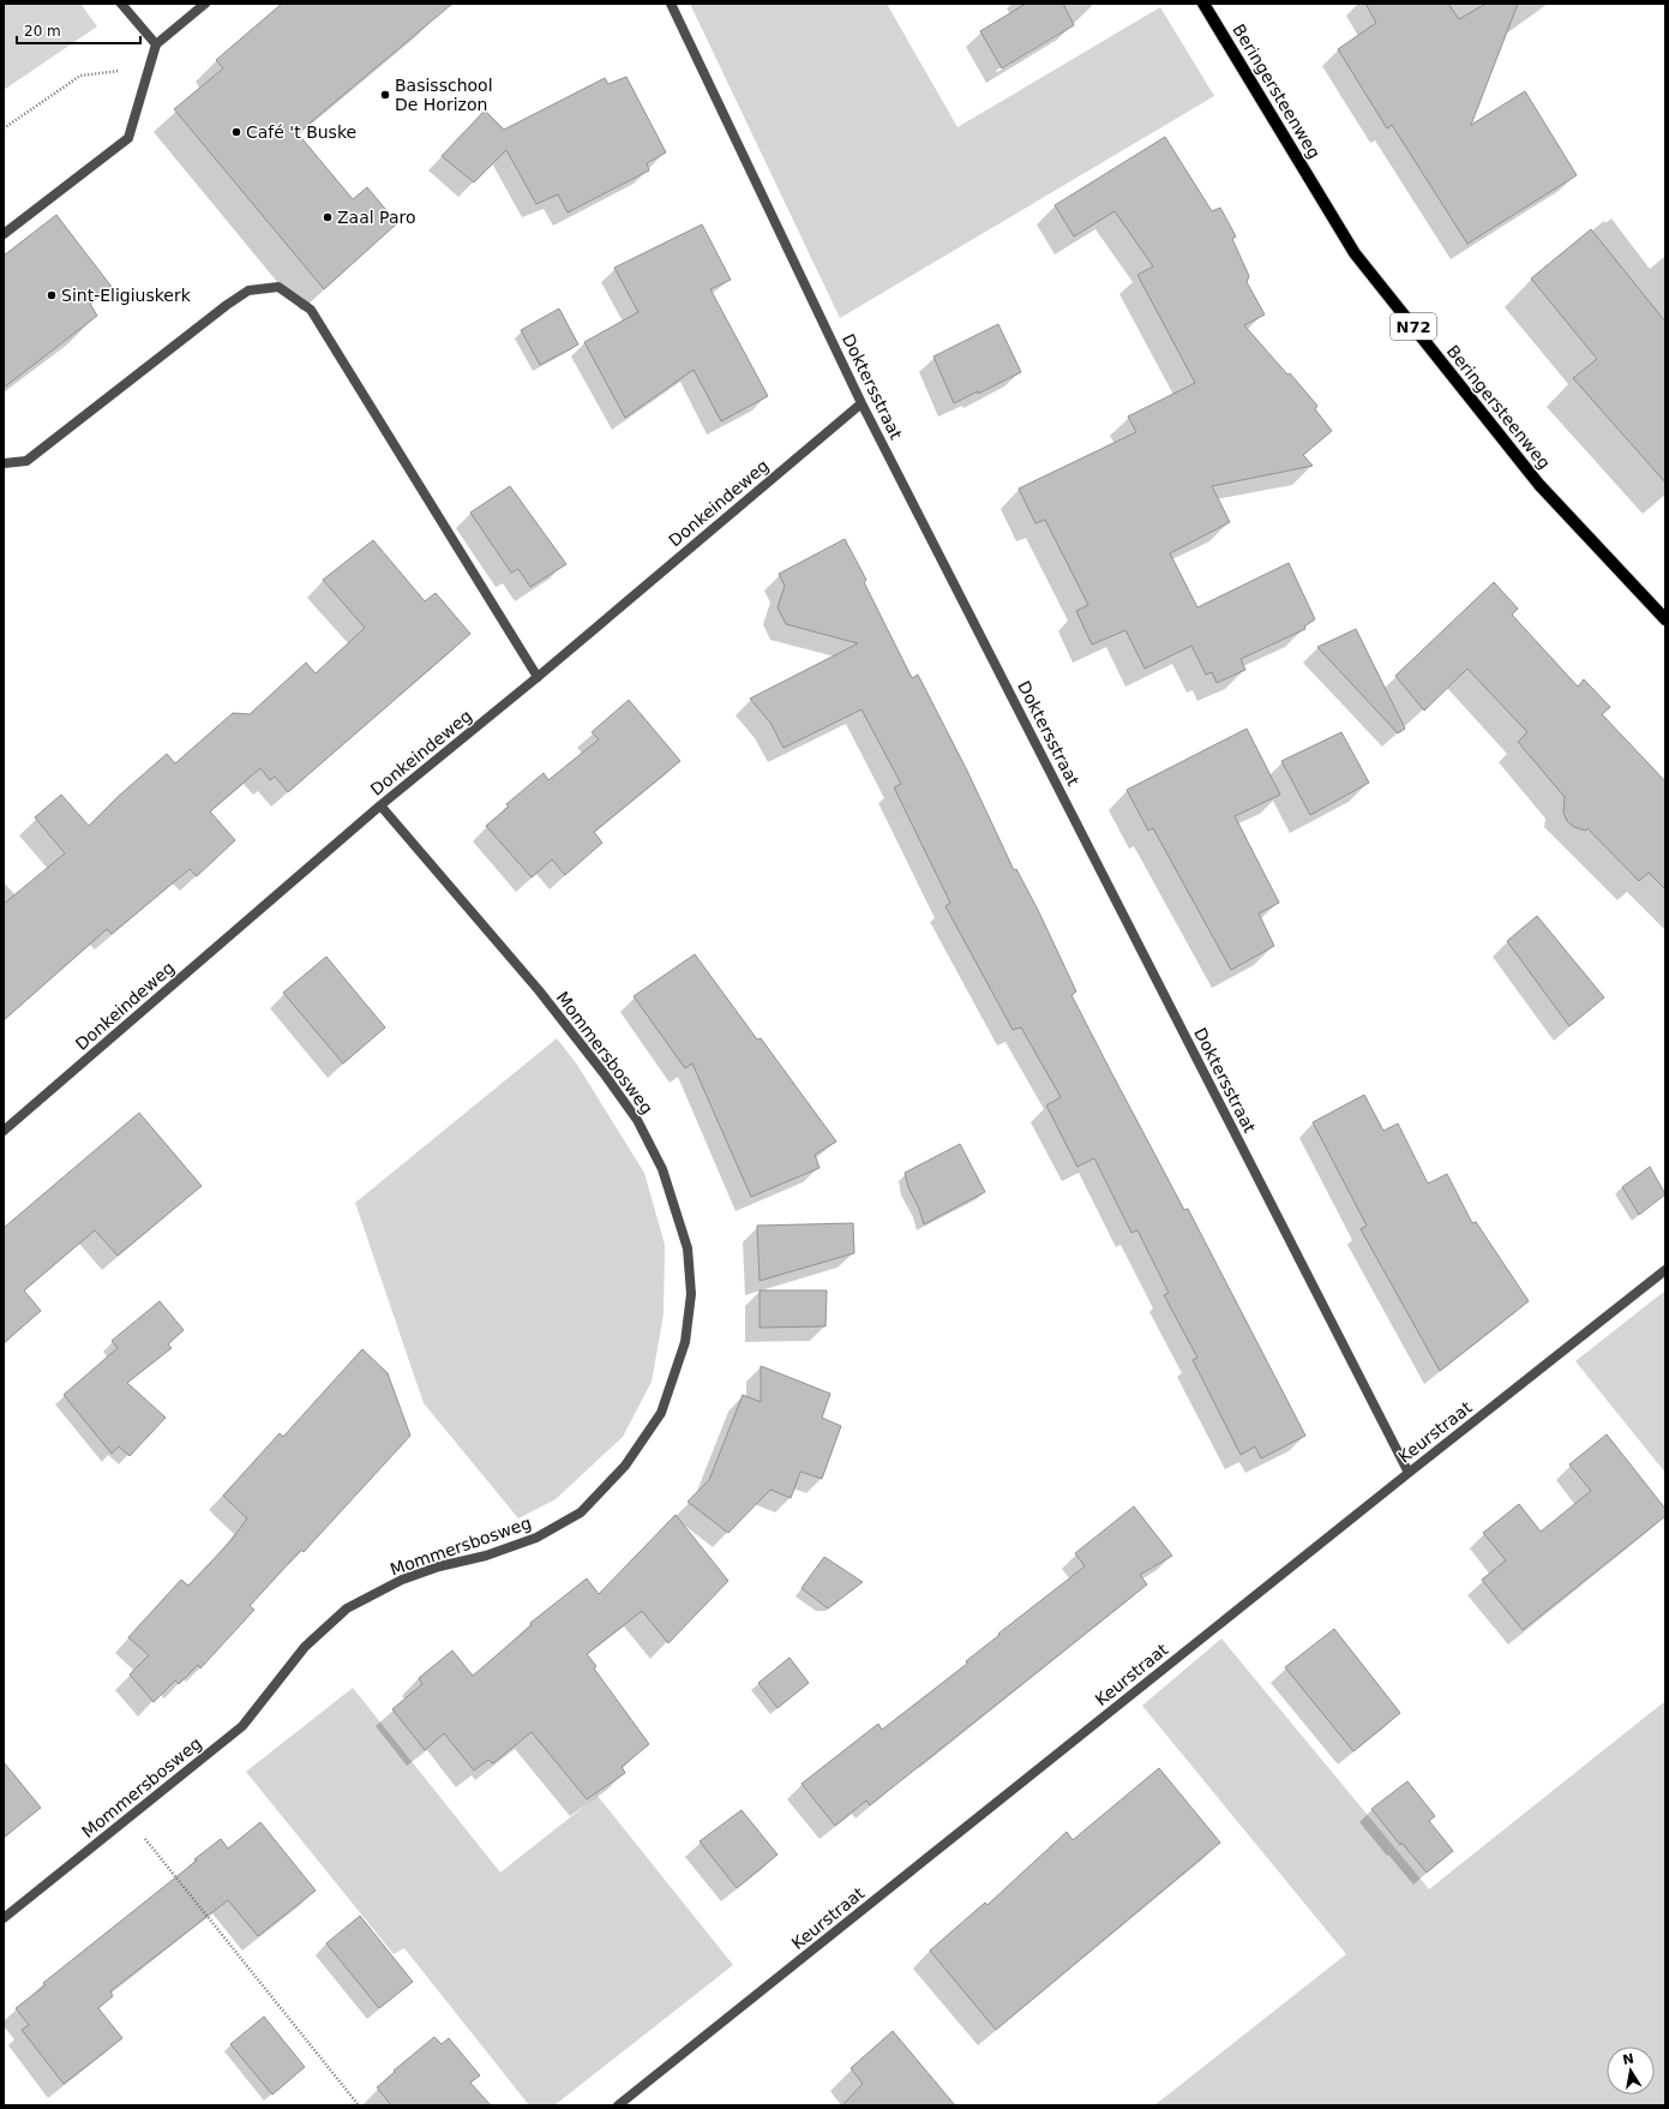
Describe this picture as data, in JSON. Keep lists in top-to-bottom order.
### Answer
{
  "streets": {
    "main road": ["Beringersteenweg", "N72"],
    "street": [
      "Doktersstraat",
      "Donkeindeweg",
      "Mommersbosweg",
      "Keurstraat"
    ]
  },
  "crossings": [
    ["Doktersstraat", "Donkeindeweg"],
    ["Doktersstraat", "Keurstraat"],
    ["Donkeindeweg", "Mommersbosweg"]
  ],
  "places": [
    "Basisschool De Horizon",
    "Café 't Buske",
    "Zaal Paro",
    "Sint-Eligiuskerk"
  ],
  "scale_bar": "20 m",
  "north": "top"
}
